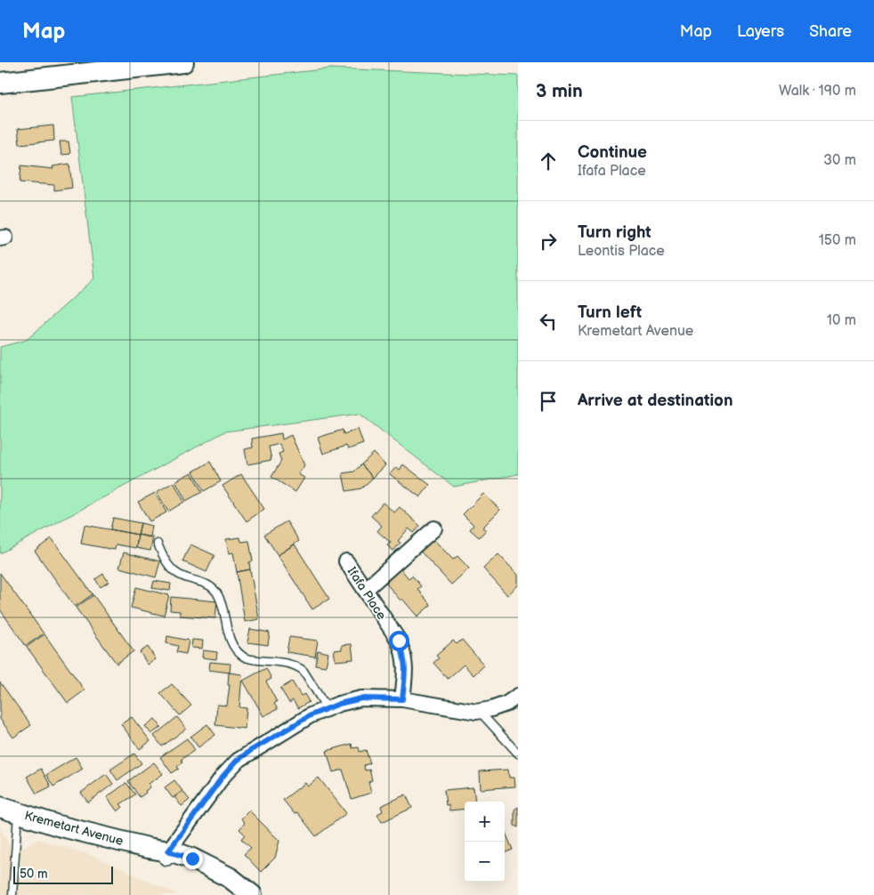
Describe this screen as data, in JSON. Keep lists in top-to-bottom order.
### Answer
{
  "streets": {
    "street": ["Ifafa Place", "Kremetart Avenue"]
  },
  "scale_bar": "50 m",
  "page": {
    "header": "Map",
    "nav": ["Map", "Layers", "Share"],
    "heading": ["3 min", "Walk · 190 m"],
    "list": [
      ["Continue", "Ifafa Place", "30 m"],
      ["Turn right", "Leontis Place", "150 m"],
      ["Turn left", "Kremetart Avenue", "10 m"],
      "Arrive at destination"
    ],
    "map_buttons": ["+", "−"],
    "scale": "50 m"
  }
}
